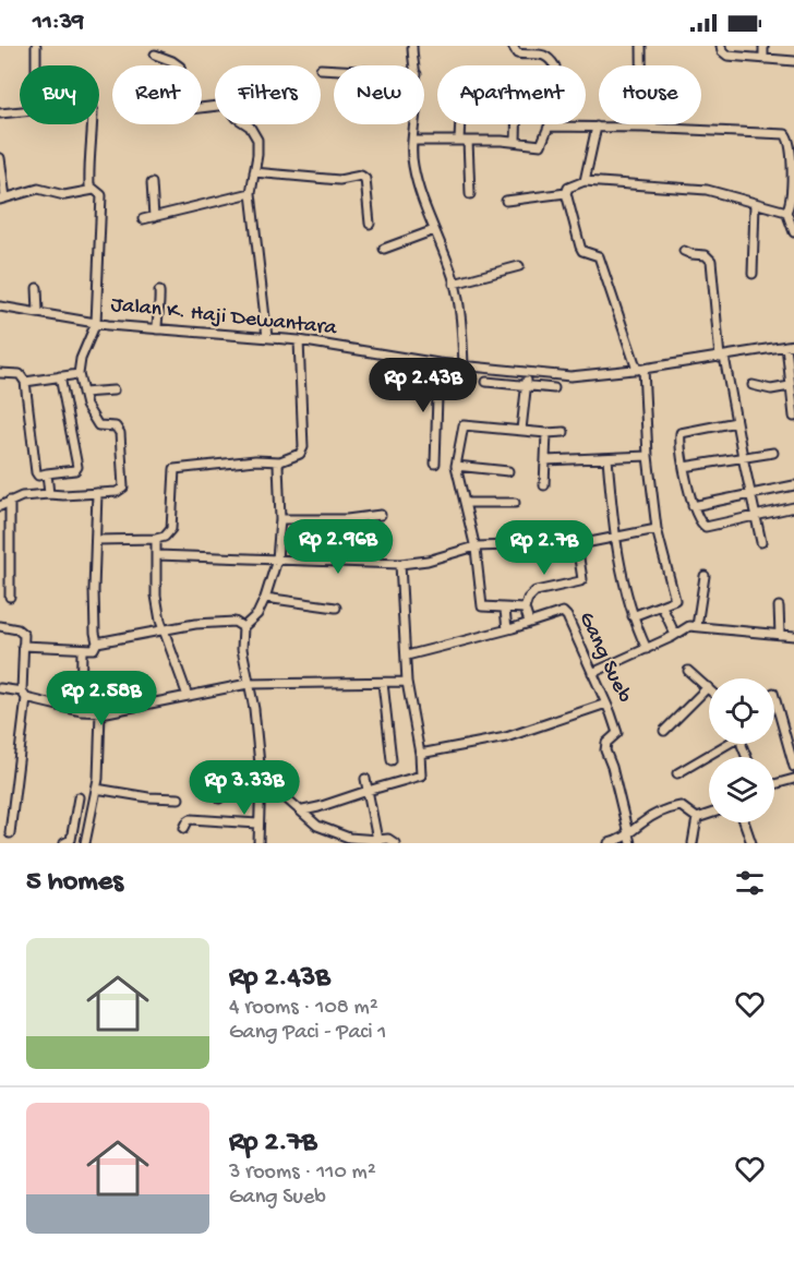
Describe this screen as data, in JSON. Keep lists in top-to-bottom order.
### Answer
{
  "streets": {
    "street": ["Jalan K. Haji Dewantara", "Gang Sueb"]
  },
  "page": {
    "status": "11:39",
    "chip": [
      "Buy",
      "Rent",
      "Filters",
      "New",
      "Apartment",
      "House"
    ],
    "price": [
      "Rp 2.43B",
      "Rp 2.96B",
      "Rp 2.7B",
      "Rp 2.58B",
      "Rp 3.33B"
    ],
    "heading": "5 homes",
    "list": [
      {
        "name": "Rp 2.43B",
        "note": "4 rooms · 108 m² · Gang Paci - Paci 1"
      },
      {
        "name": "Rp 2.7B",
        "note": "3 rooms · 110 m² · Gang Sueb"
      }
    ]
  }
}
